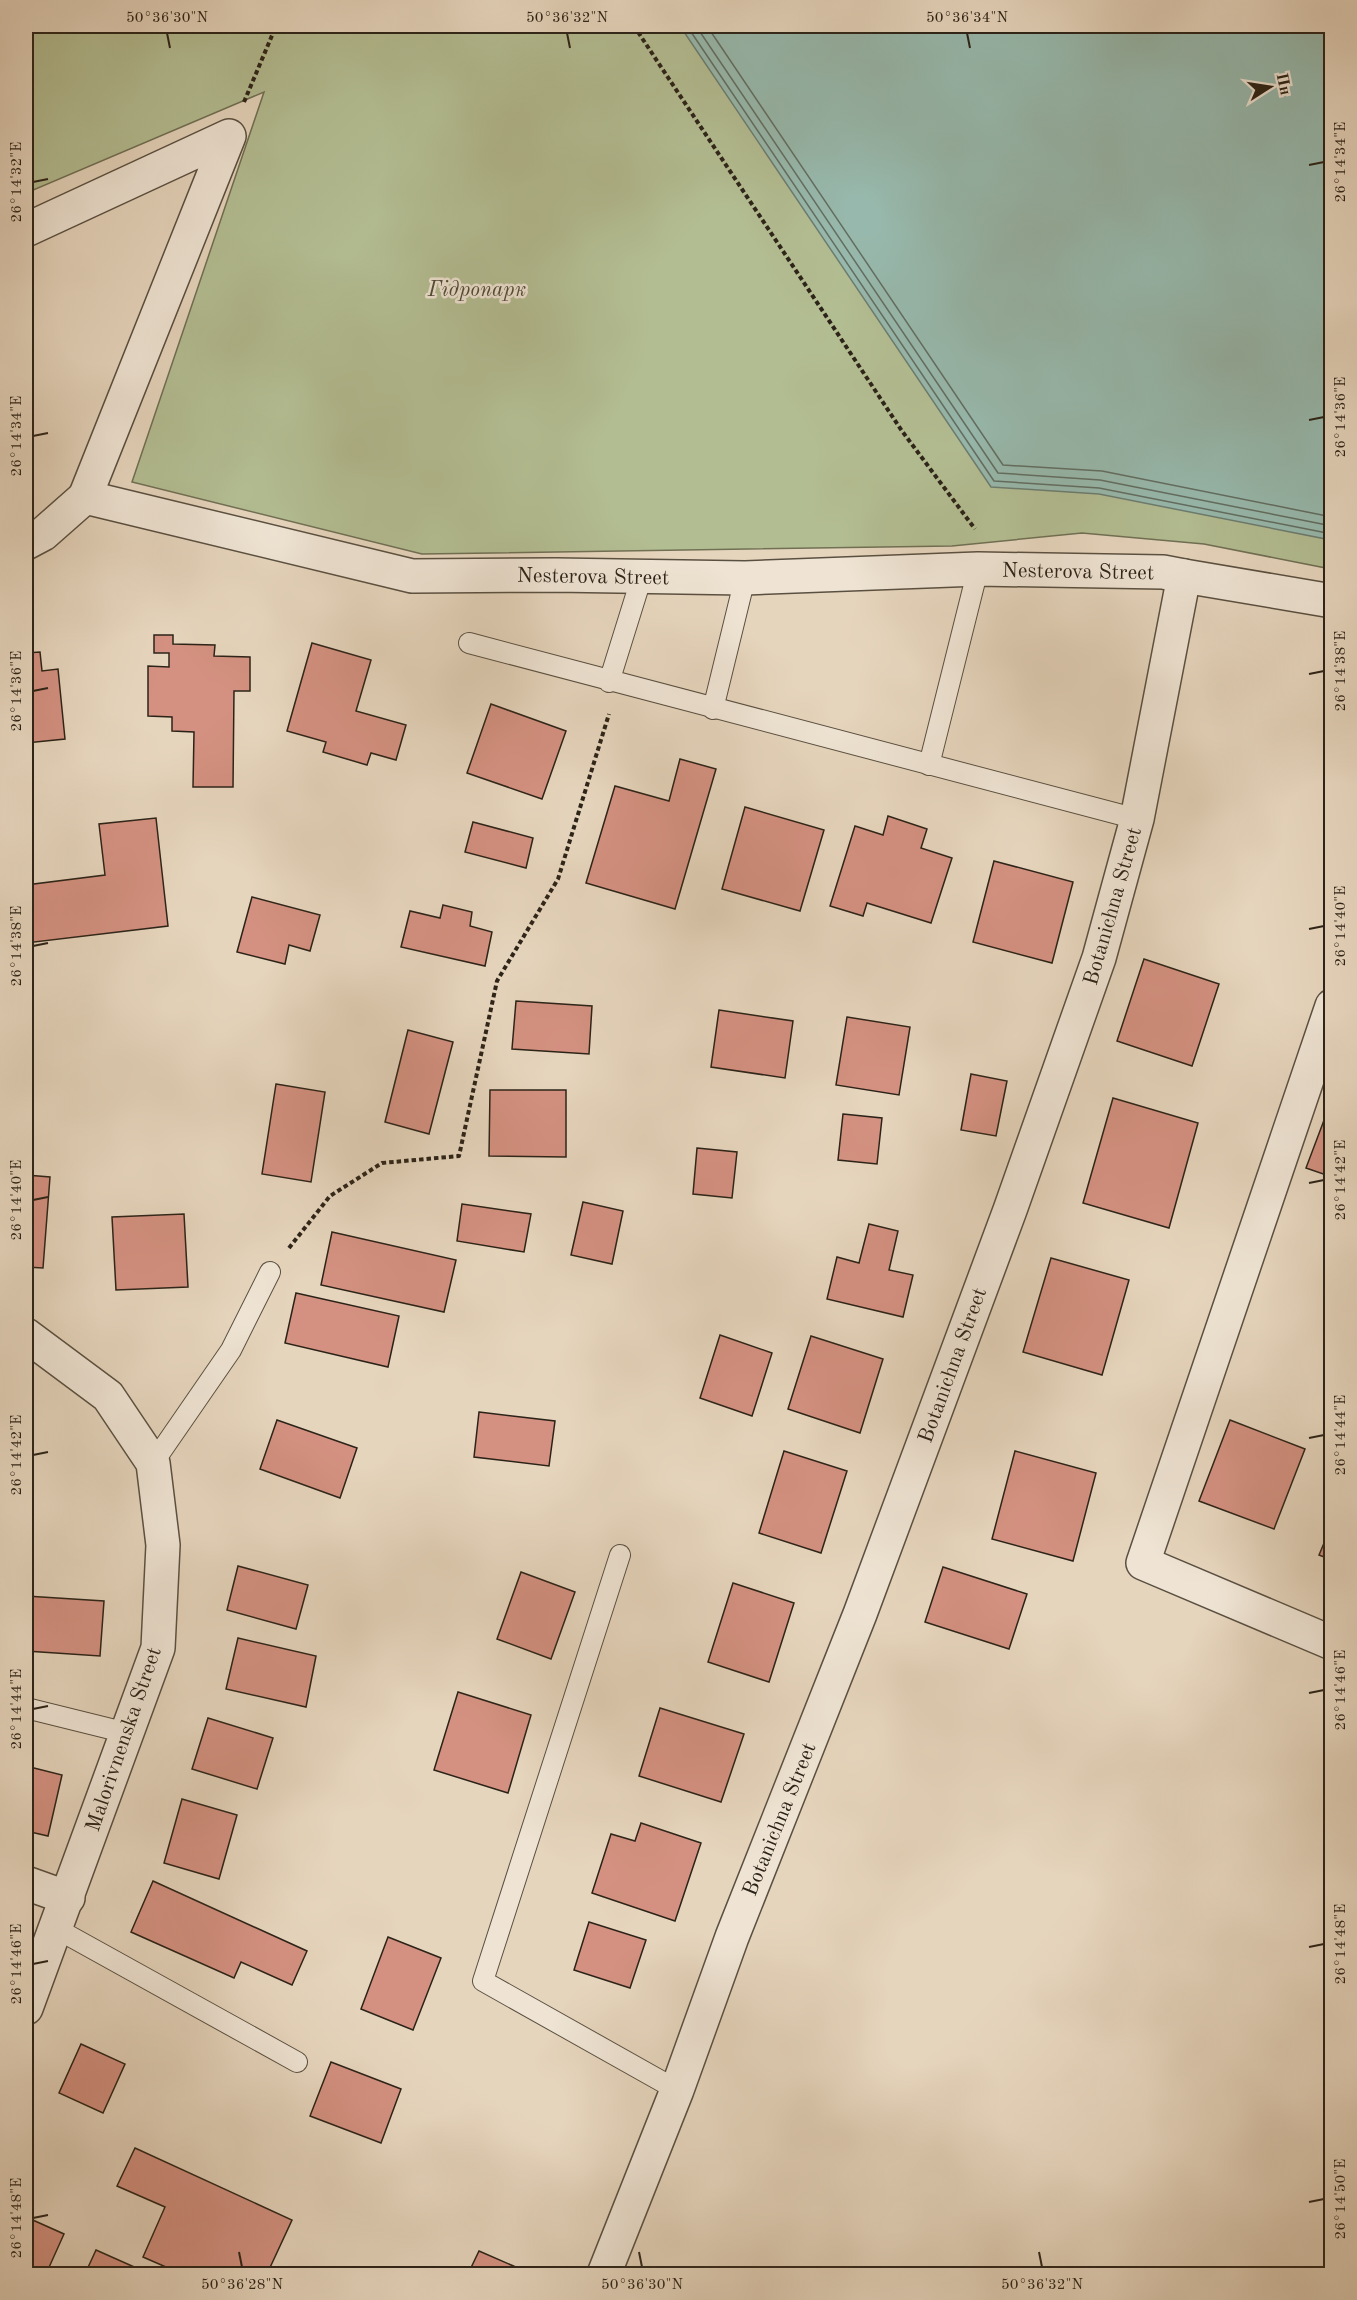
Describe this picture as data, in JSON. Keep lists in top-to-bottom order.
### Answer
{
  "streets": {
    "street": ["Nesterova Street", "Botanichna Street", "Malorivnenska Street"]
  },
  "crossings": [
    ["Nesterova Street", "Botanichna Street"]
  ],
  "parks": ["Гідропарк"],
  "north": "right",
  "coordinates": [
    "50°36'30\"N",
    "50°36'32\"N",
    "50°36'34\"N",
    "26°14'34\"E",
    "26°14'32\"E",
    "26°14'36\"E",
    "26°14'38\"E",
    "26°14'40\"E",
    "26°14'42\"E",
    "26°14'44\"E",
    "26°14'46\"E",
    "26°14'48\"E",
    "26°14'50\"E",
    "50°36'28\"N"
  ]
}
